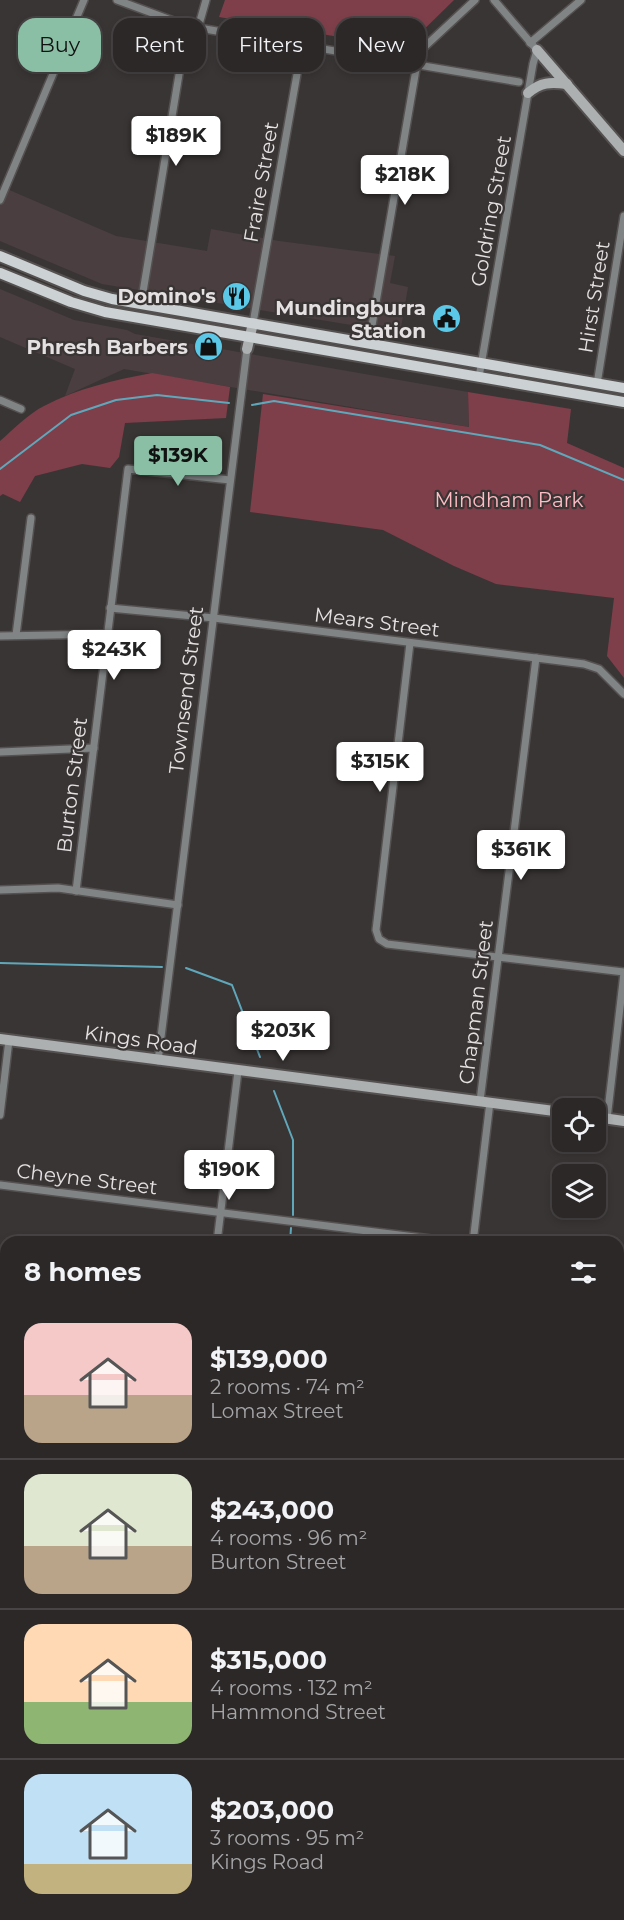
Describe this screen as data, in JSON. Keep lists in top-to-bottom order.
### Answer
{
  "streets": {
    "main road": ["Townsend Street", "Kings Road"],
    "street": [
      "Fraire Street",
      "Goldring Street",
      "Hirst Street",
      "Mears Street",
      "Burton Street",
      "Chapman Street",
      "Cheyne Street"
    ]
  },
  "crossings": [
    ["Fraire Street", "Townsend Street"],
    ["Mears Street", "Townsend Street"],
    ["Mears Street", "Burton Street"],
    ["Mears Street", "Chapman Street"],
    ["Townsend Street", "Burton Street"],
    ["Townsend Street", "Kings Road"],
    ["Chapman Street", "Kings Road"]
  ],
  "parks": ["Mindham Park"],
  "places": {
    "restaurant": ["Domino's"],
    "public building": ["Mundingburra Station"],
    "shop": ["Phresh Barbers"]
  },
  "page": {
    "chip": [
      "Buy",
      "Rent",
      "Filters",
      "New"
    ],
    "price": [
      "$189K",
      "$218K",
      "$139K",
      "$243K",
      "$315K",
      "$361K",
      "$203K",
      "$190K"
    ],
    "heading": "8 homes",
    "list": [
      {
        "name": "$139,000",
        "note": "2 rooms · 74 m² · Lomax Street"
      },
      {
        "name": "$243,000",
        "note": "4 rooms · 96 m² · Burton Street"
      },
      {
        "name": "$315,000",
        "note": "4 rooms · 132 m² · Hammond Street"
      },
      {
        "name": "$203,000",
        "note": "3 rooms · 95 m² · Kings Road"
      }
    ]
  }
}
